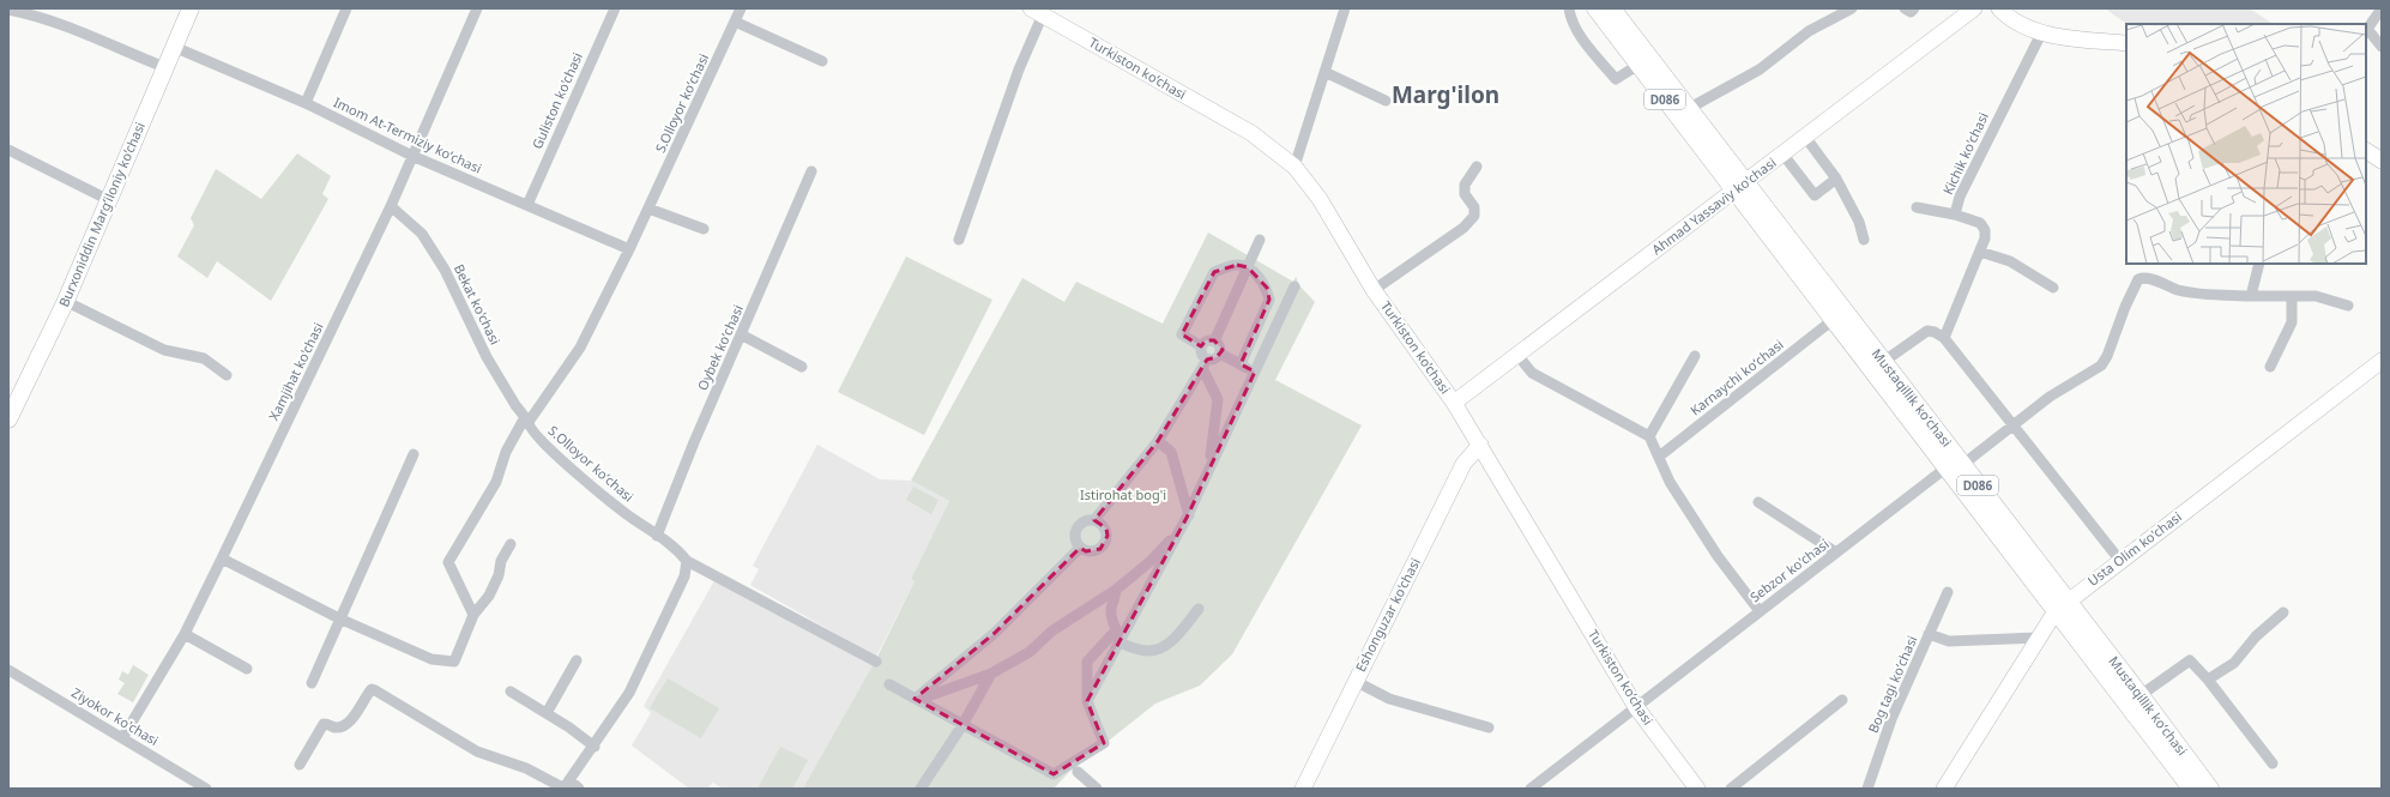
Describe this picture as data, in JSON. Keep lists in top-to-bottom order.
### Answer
{
  "streets": {
    "main road": [
      "Turkiston ko’chasi",
      "D086",
      "Ahmad Yassaviy ko'chasi",
      "Burxoniddin Marg’iloniy ko’chasi",
      "Mustaqillik koʻchasi",
      "Usta Olim ko'chasi",
      "Eshonguzar ko'chasi"
    ],
    "street": [
      "Guliston ko'chasi",
      "S.Olloyor koʻchasi",
      "Imom At-Termiziy koʻchasi",
      "Kichik ko'chasi",
      "Bekat ko'chasi",
      "Oybek koʻchasi",
      "Xamjihat ko'chasi",
      "Karnaychi koʻchasi",
      "Sebzor ko'chasi",
      "Bog tagi koʻchasi",
      "Ziyokor ko'chasi"
    ]
  },
  "crossings": [
    ["Turkiston ko’chasi", "Ahmad Yassaviy ko'chasi"],
    ["Turkiston ko’chasi", "Sebzor ko'chasi"],
    ["Turkiston ko’chasi", "Eshonguzar ko'chasi"],
    ["Guliston ko'chasi", "Imom At-Termiziy koʻchasi"],
    ["S.Olloyor koʻchasi", "Imom At-Termiziy koʻchasi"],
    ["S.Olloyor koʻchasi", "Bekat ko'chasi"],
    ["S.Olloyor koʻchasi", "Oybek koʻchasi"],
    ["Imom At-Termiziy koʻchasi", "Burxoniddin Marg’iloniy ko’chasi"],
    ["Imom At-Termiziy koʻchasi", "Xamjihat ko'chasi"],
    ["Ahmad Yassaviy ko'chasi", "Mustaqillik koʻchasi"],
    ["Bekat ko'chasi", "Xamjihat ko'chasi"],
    ["Xamjihat ko'chasi", "Ziyokor ko'chasi"],
    ["Karnaychi koʻchasi", "Mustaqillik koʻchasi"],
    ["Mustaqillik koʻchasi", "Usta Olim ko'chasi"],
    ["Mustaqillik koʻchasi", "Sebzor ko'chasi"]
  ],
  "districts": ["Marg'ilon"],
  "parks": ["Istirohat bog'i"]
}
